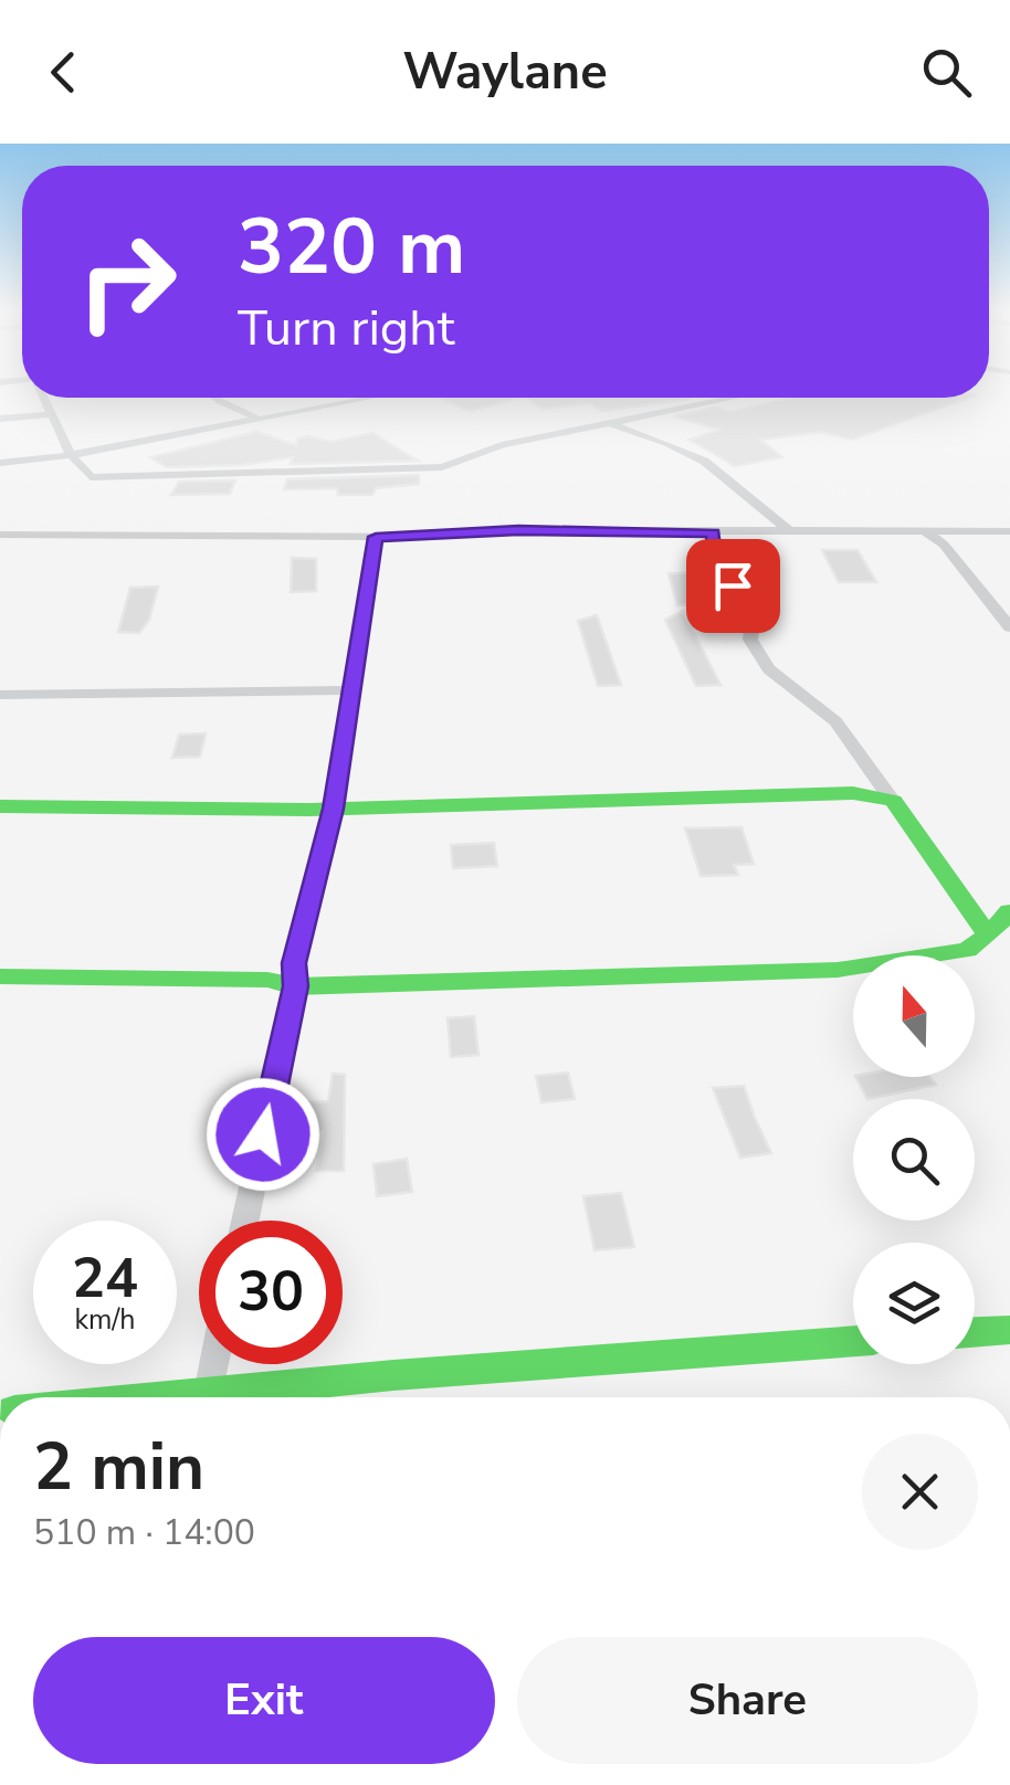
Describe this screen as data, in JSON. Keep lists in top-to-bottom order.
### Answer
{
  "north": "top",
  "page": {
    "header": "Waylane",
    "turn": ["320 m", "Turn right"],
    "speed": "24 km/h",
    "limit": "30",
    "heading": ["2 min", "510 m · 14:00"],
    "buttons": ["Exit", "Share"]
  }
}
